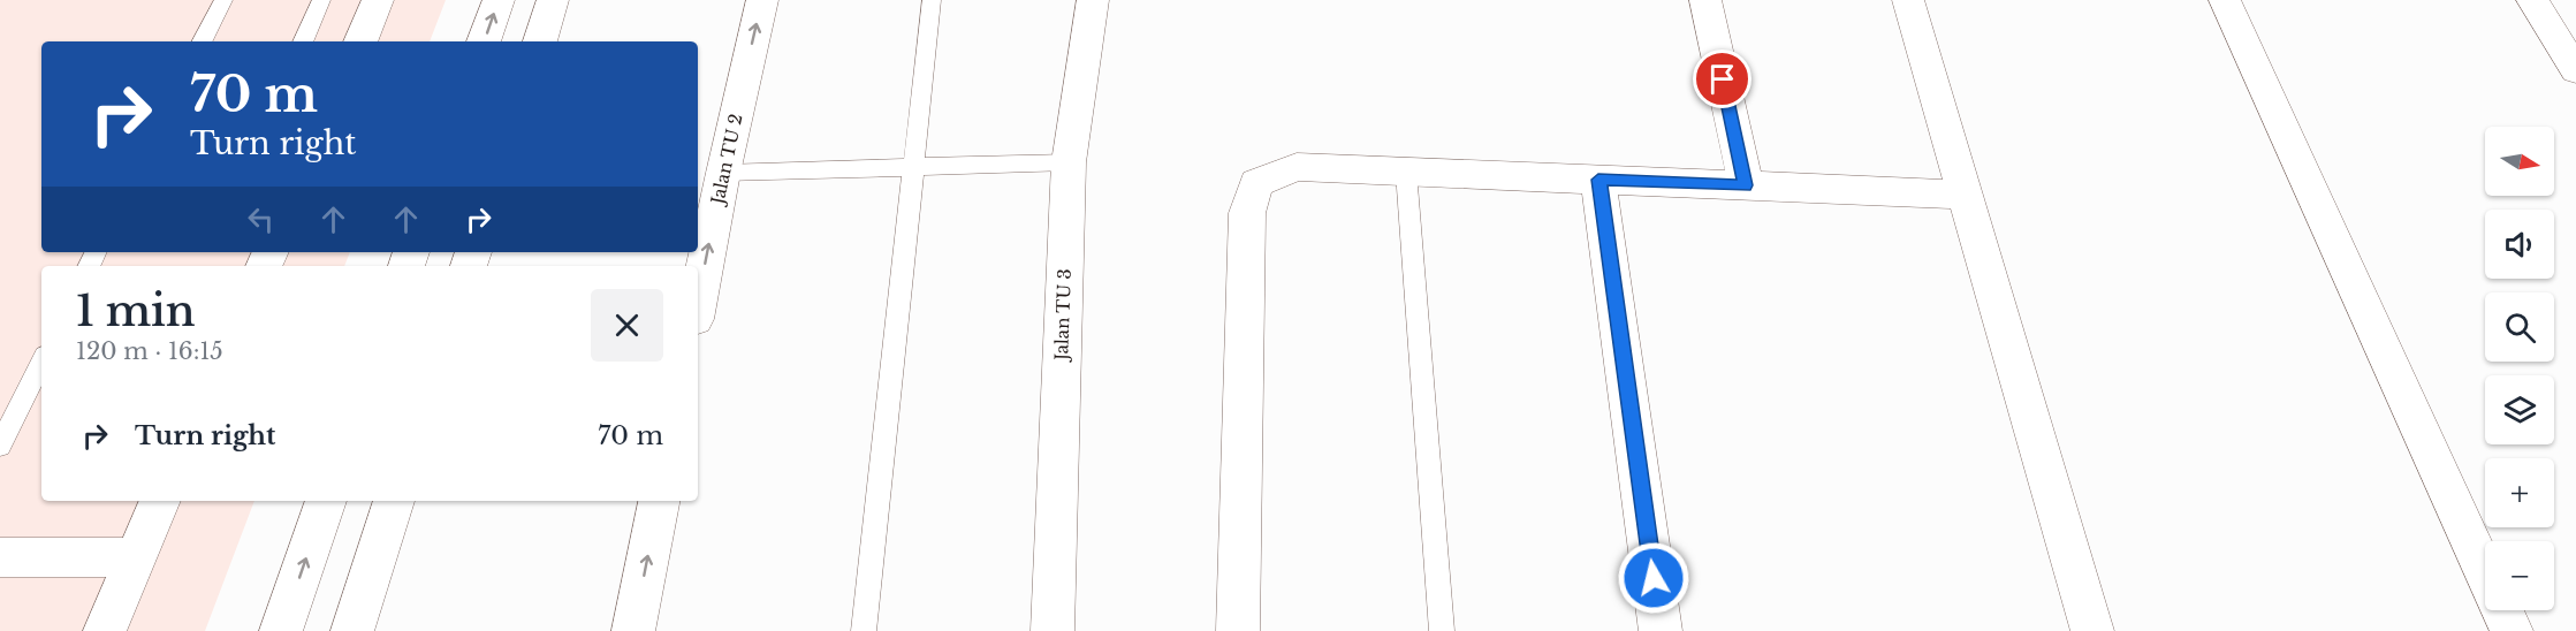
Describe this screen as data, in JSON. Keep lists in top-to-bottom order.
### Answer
{
  "streets": {
    "street": ["Jalan TU 2", "Jalan TU 3"]
  },
  "one_way": ["Jalan TU 2"],
  "north": "right",
  "page": {
    "turn": ["70 m", "Turn right"],
    "map_buttons": ["+", "−"],
    "heading": ["1 min", "120 m · 16:15"],
    "list": [
      {
        "name": "Turn right",
        "value": "70 m"
      }
    ]
  }
}
